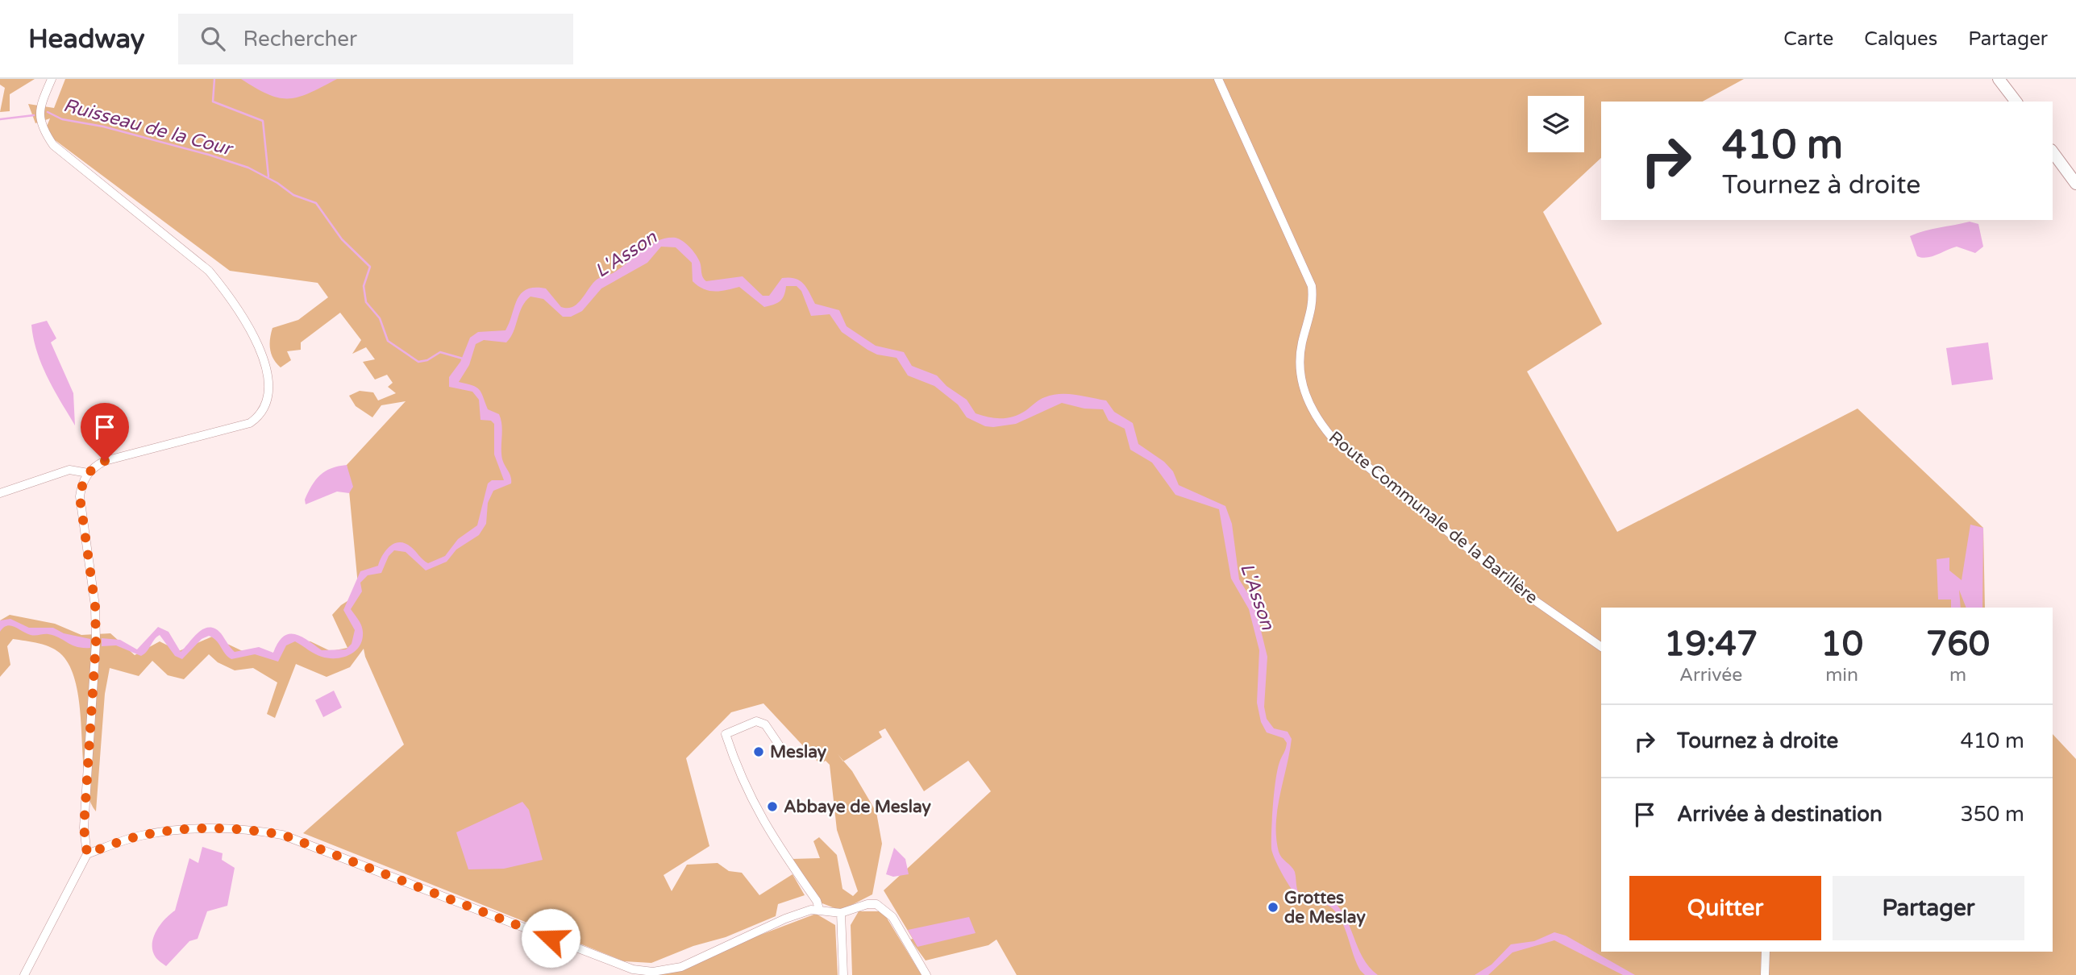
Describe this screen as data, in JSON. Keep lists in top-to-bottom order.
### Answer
{
  "streets": {
    "street": ["Route Communale de la Barillère"]
  },
  "water": ["Ruisseau de la Cour", "L'Asson"],
  "places": ["Meslay", "Abbaye de Meslay", "Grottes de Meslay"],
  "page": {
    "header": "Headway",
    "search": "Rechercher",
    "nav": ["Carte", "Calques", "Partager"],
    "turn": ["410 m", "Tournez à droite"],
    "eta": [
      "19:47",
      "Arrivée",
      "10",
      "min",
      "760",
      "m"
    ],
    "list": [
      {
        "name": "Tournez à droite",
        "value": "410 m"
      },
      {
        "name": "Arrivée à destination",
        "value": "350 m"
      }
    ],
    "buttons": ["Quitter", "Partager"]
  }
}
